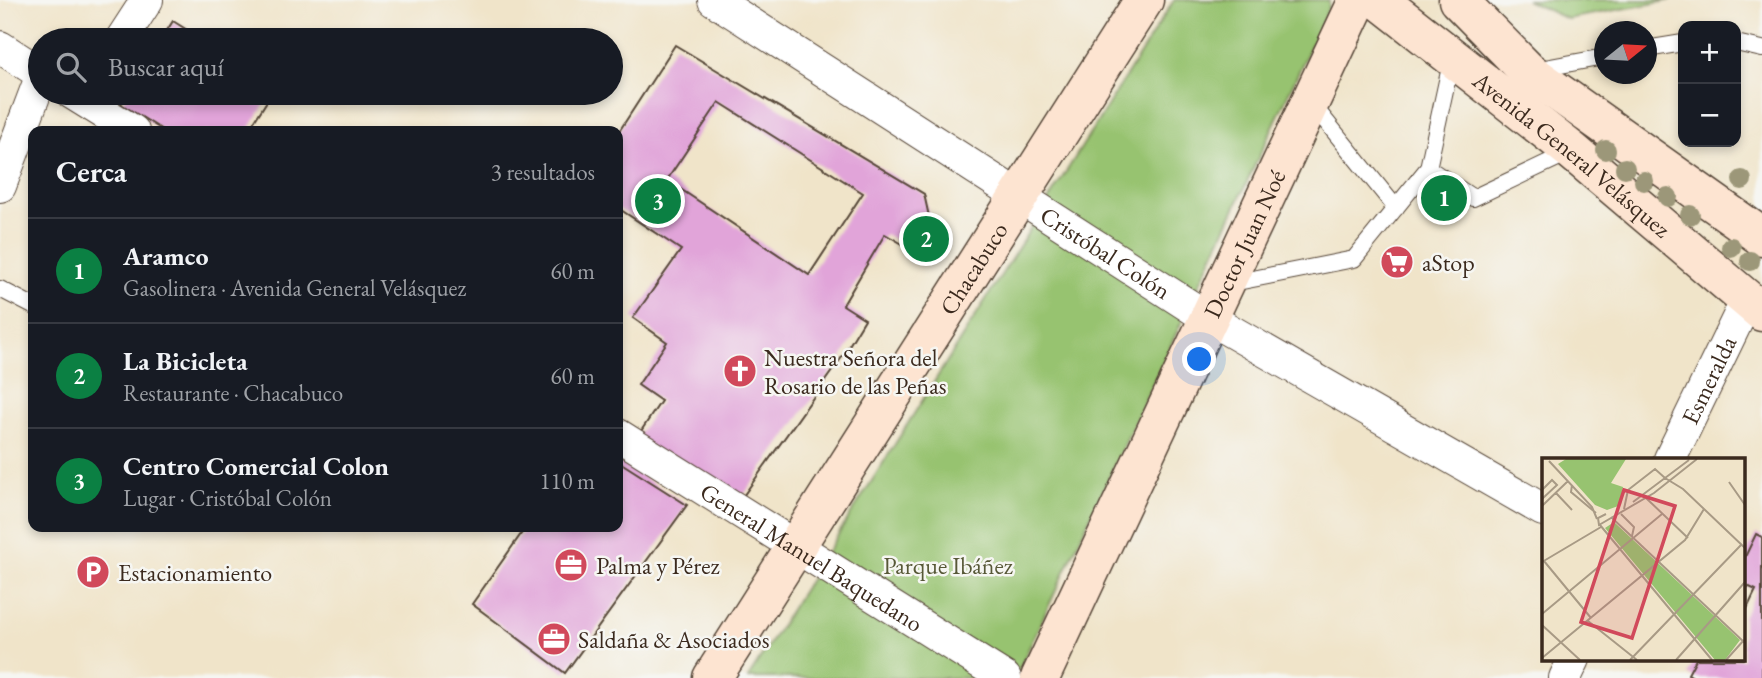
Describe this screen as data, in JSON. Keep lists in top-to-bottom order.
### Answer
{
  "streets": {
    "street": [
      "Avenida General Velásquez",
      "Doctor Juan Noé",
      "Cristóbal Colón",
      "Chacabuco",
      "Esmeralda",
      "General Manuel Baquedano"
    ]
  },
  "crossings": [
    ["Avenida General Velásquez", "Esmeralda"],
    ["Doctor Juan Noé", "Cristóbal Colón"],
    ["Cristóbal Colón", "Chacabuco"],
    ["Chacabuco", "General Manuel Baquedano"]
  ],
  "parks": ["Parque Ibáñez"],
  "places": {
    "supermarket": ["aStop"],
    "church": ["Nuestra Señora del Rosario de las Peñas"],
    "office": ["Palma y Pérez", "Saldaña & Asociados"],
    "parking": ["Estacionamiento"]
  },
  "north": "right",
  "page": {
    "map_buttons": ["+", "−"],
    "search": "Buscar aquí",
    "heading": ["Cerca", "3 resultados"],
    "pins": ["1", "3", "2"],
    "list": [
      {
        "mark": "1",
        "name": "Aramco",
        "note": "Gasolinera · Avenida General Velásquez",
        "value": "60 m"
      },
      {
        "mark": "2",
        "name": "La Bicicleta",
        "note": "Restaurante · Chacabuco",
        "value": "60 m"
      },
      {
        "mark": "3",
        "name": "Centro Comercial Colon",
        "note": "Lugar · Cristóbal Colón",
        "value": "110 m"
      }
    ]
  }
}
